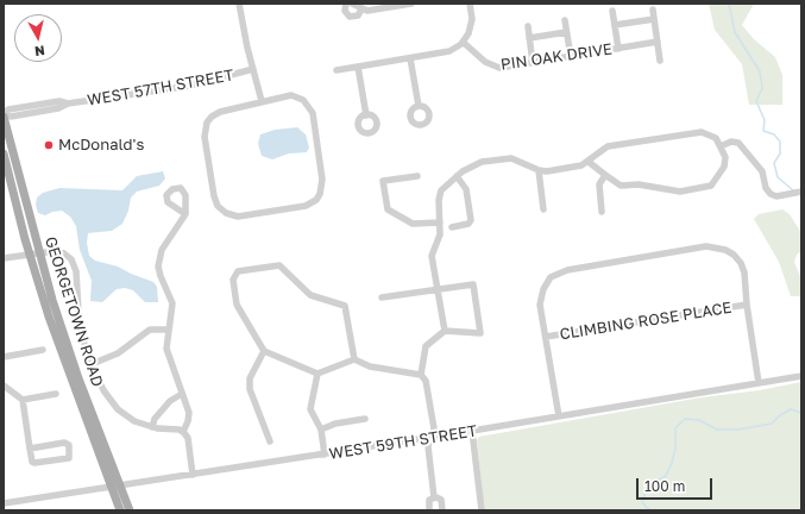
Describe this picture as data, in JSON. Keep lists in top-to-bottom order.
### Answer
{
  "streets": {
    "main road": ["GEORGETOWN ROAD"],
    "street": [
      "PIN OAK DRIVE",
      "WEST 57TH STREET",
      "CLIMBING ROSE PLACE",
      "WEST 59TH STREET"
    ]
  },
  "crossings": [
    ["WEST 57TH STREET", "GEORGETOWN ROAD"],
    ["GEORGETOWN ROAD", "WEST 59TH STREET"]
  ],
  "places": ["McDonald's"],
  "scale_bar": "100 m",
  "north": "bottom"
}
